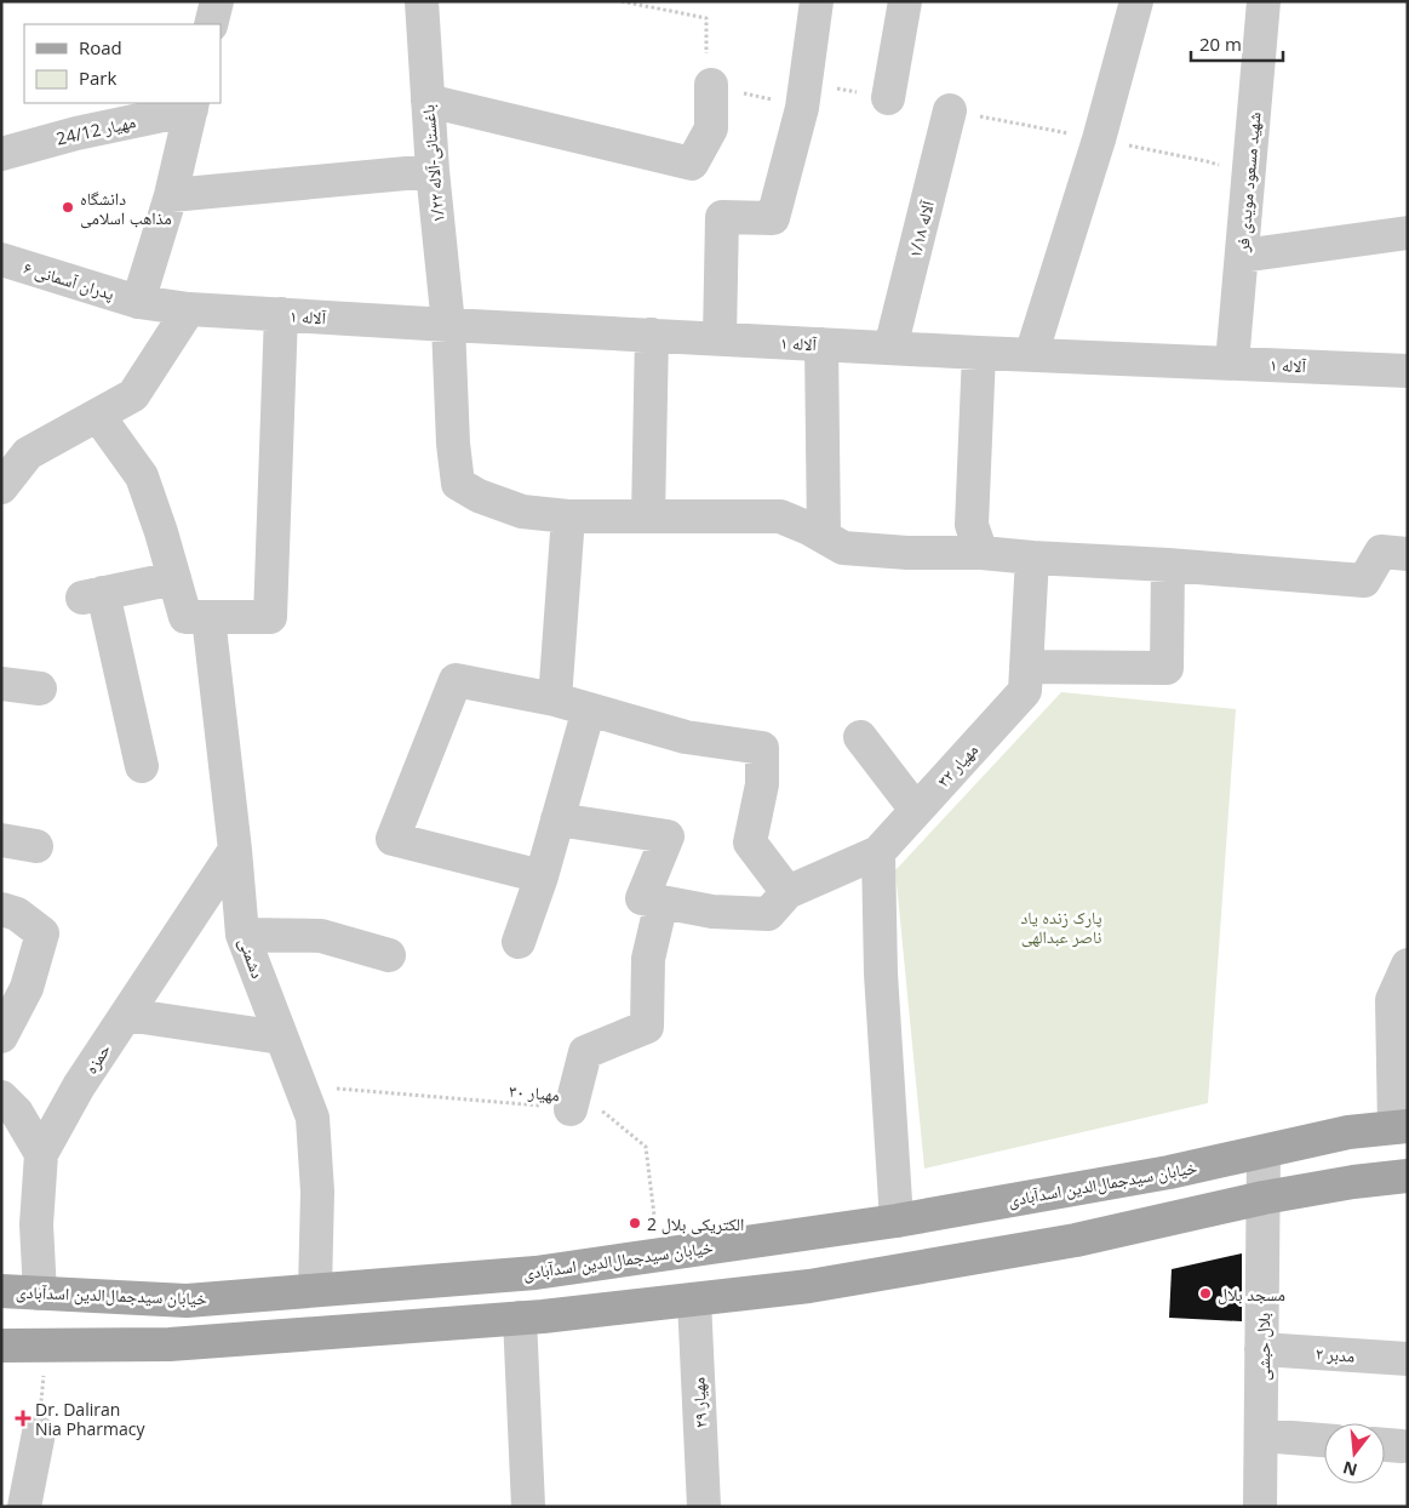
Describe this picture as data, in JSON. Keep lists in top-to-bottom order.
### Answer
{
  "streets": {
    "main road": ["خیابان سیدجمال‌الدین اسدآبادی"],
    "street": [
      "مهیار 24/12",
      "باغستانی-آلاله ۱/۲۲",
      "شهید مسعود مویدی فر",
      "آلاله ۱/۱۸",
      "پدران آسمانی ۶",
      "آلاله ۱",
      "مهیار ۳۲",
      "دشمنی",
      "حمزه",
      "بلال حبشی",
      "مدبر ۲",
      "مهیار ۲۹"
    ],
    "path": ["مهیار ۳۰"]
  },
  "crossings": [
    ["باغستانی-آلاله ۱/۲۲", "آلاله ۱"],
    ["شهید مسعود مویدی فر", "آلاله ۱"],
    ["آلاله ۱/۱۸", "آلاله ۱"],
    ["پدران آسمانی ۶", "آلاله ۱"],
    ["دشمنی", "حمزه"],
    ["دشمنی", "مهیار ۳۰"],
    ["دشمنی", "خیابان سیدجمال‌الدین اسدآبادی"],
    ["حمزه", "خیابان سیدجمال‌الدین اسدآبادی"],
    ["مهیار ۳۰", "خیابان سیدجمال‌الدین اسدآبادی"],
    ["خیابان سیدجمال‌الدین اسدآبادی", "بلال حبشی"],
    ["بلال حبشی", "مدبر ۲"]
  ],
  "parks": ["پارک زنده یاد ناصر عبدالهی"],
  "places": {
    "other": ["دانشگاه مذاهب اسلامی", "الکتریکی بلال 2", "مسجد بلال"],
    "health": ["Dr. Daliran Nia Pharmacy"]
  },
  "legend": ["Road", "Park"],
  "scale_bar": "20 m",
  "north": "bottom"
}
